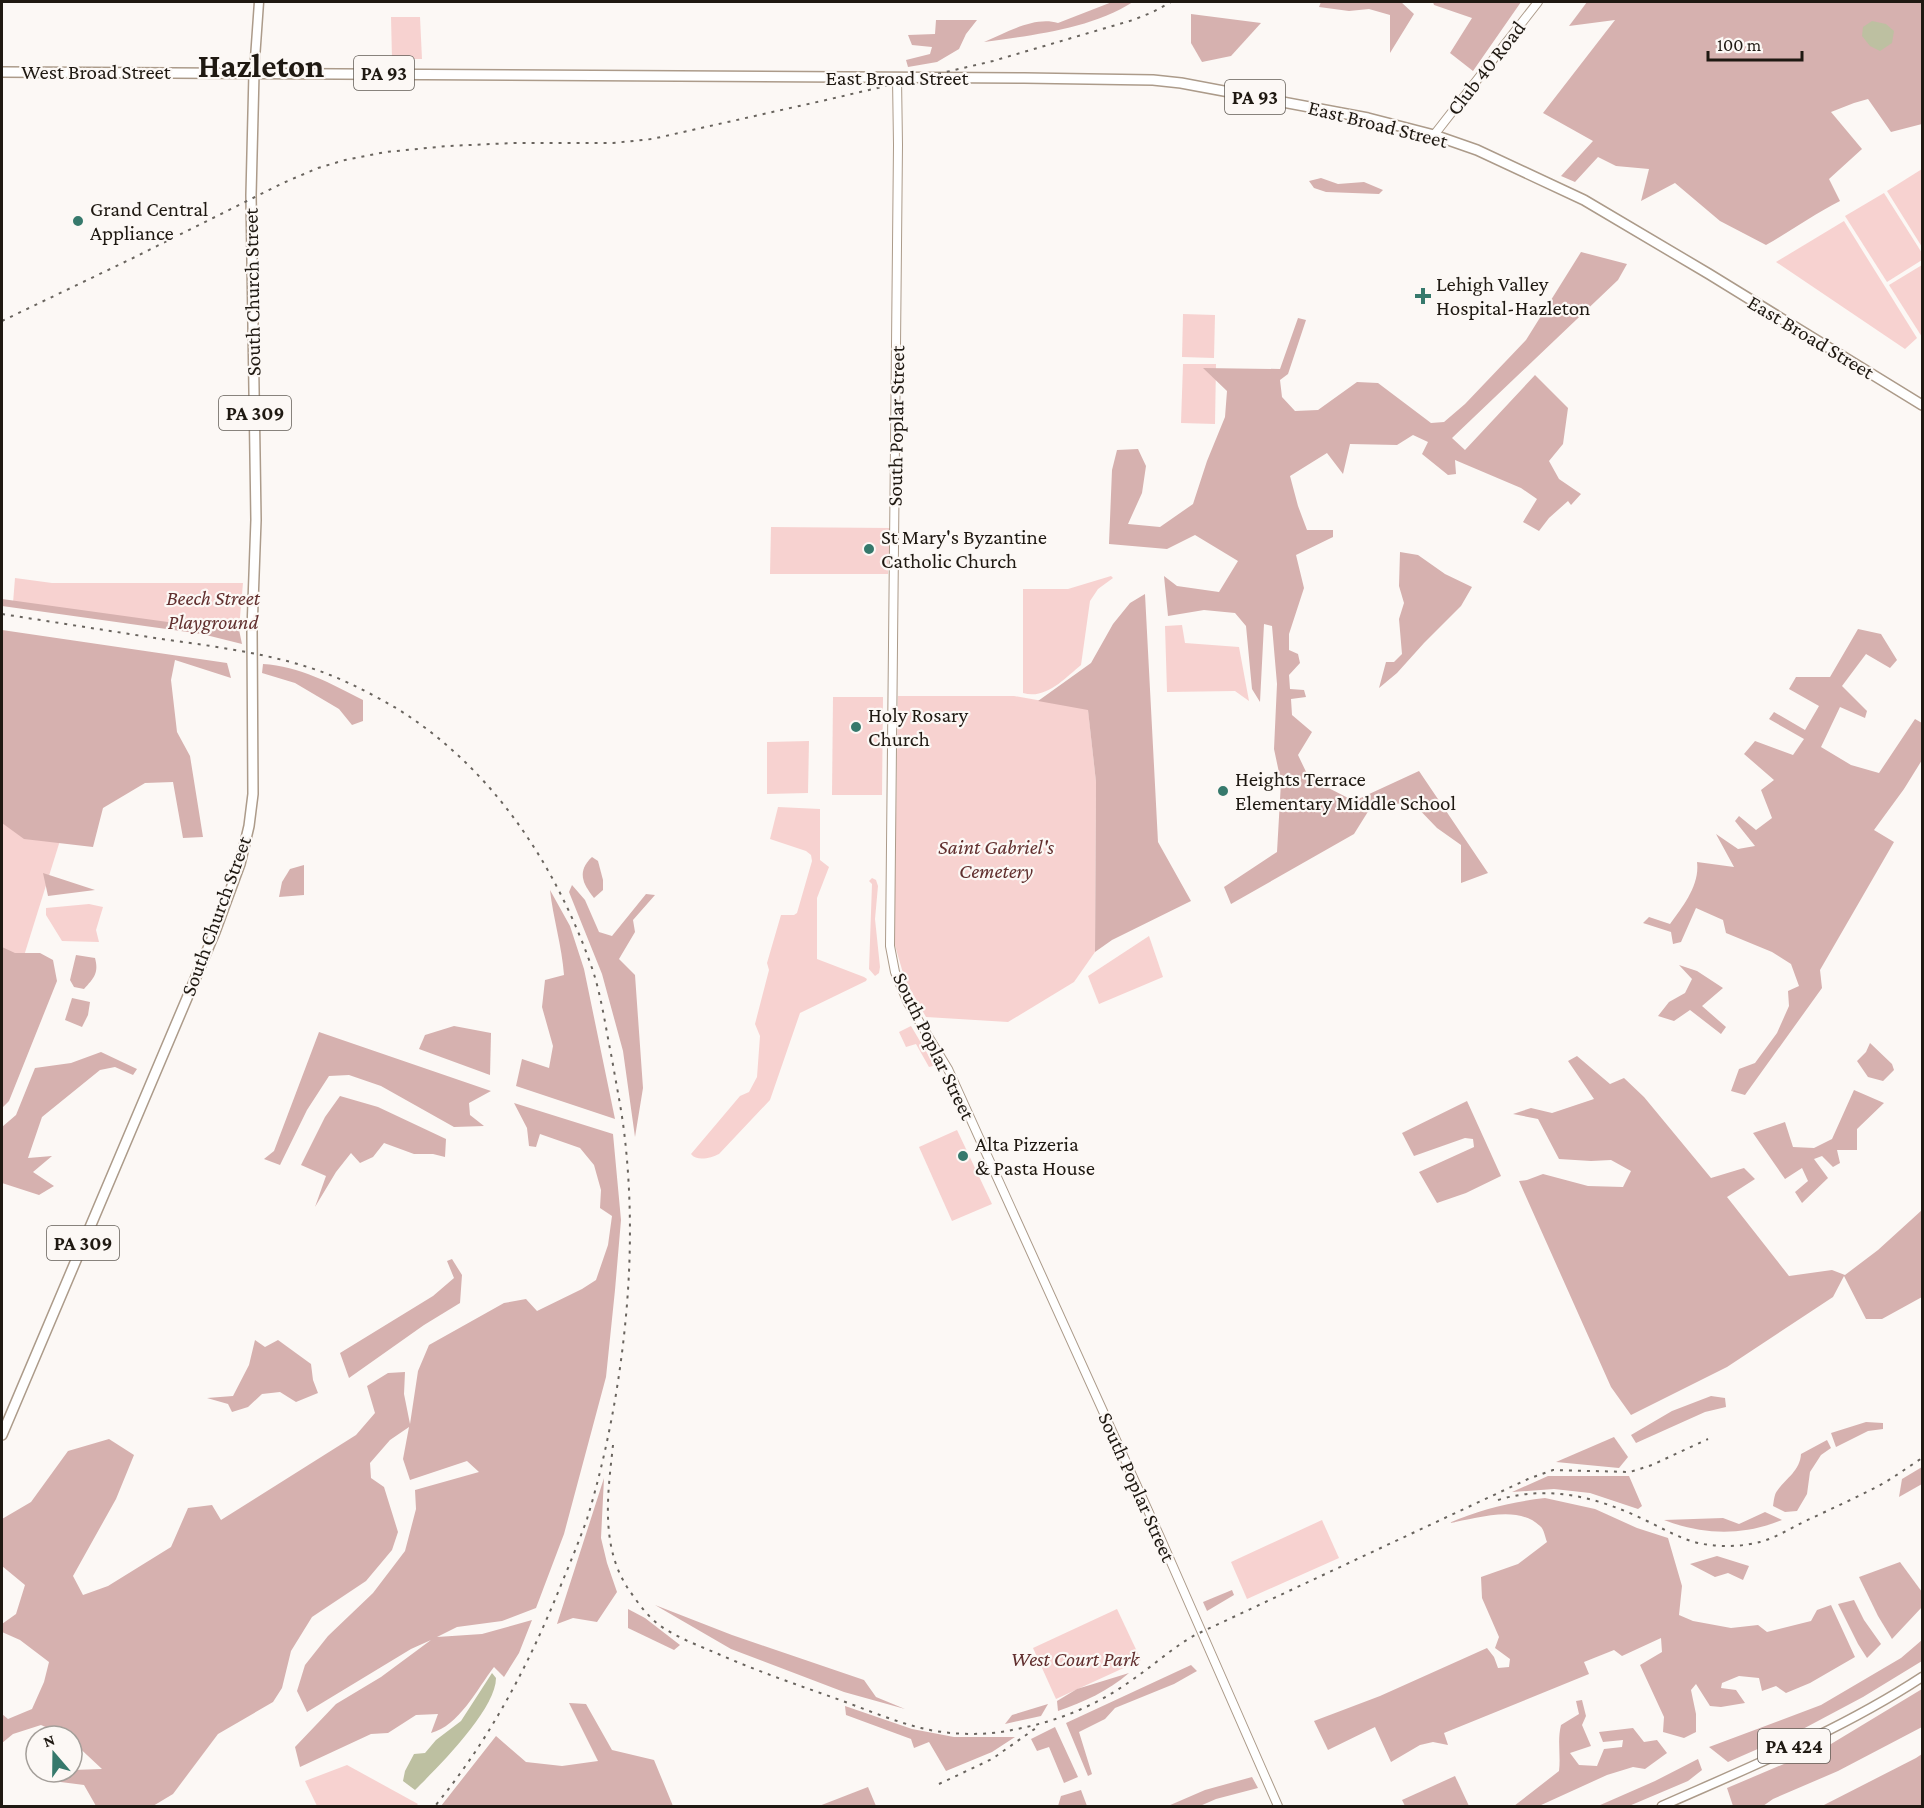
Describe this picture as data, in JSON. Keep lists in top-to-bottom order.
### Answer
{
  "streets": {
    "highway": [
      "West Broad Street",
      "PA 93",
      "East Broad Street",
      "South Church Street",
      "PA 309"
    ],
    "main road": ["Club 40 Road", "South Poplar Street", "PA 424"]
  },
  "crossings": [
    ["Club 40 Road", "East Broad Street"],
    ["West Broad Street", "East Broad Street"],
    ["West Broad Street", "South Church Street"],
    ["West Broad Street", "PA 309"],
    ["East Broad Street", "South Poplar Street"],
    ["South Church Street", "PA 309"]
  ],
  "districts": ["Hazleton"],
  "parks": ["Beech Street Playground", "Saint Gabriel's Cemetery", "West Court Park"],
  "places": {
    "other": [
      "Grand Central Appliance",
      "St Mary's Byzantine Catholic Church",
      "Holy Rosary Church",
      "Heights Terrace Elementary Middle School",
      "Alta Pizzeria & Pasta House"
    ],
    "health": ["Lehigh Valley Hospital-Hazleton"]
  },
  "scale_bar": "100 m",
  "north": "top"
}
